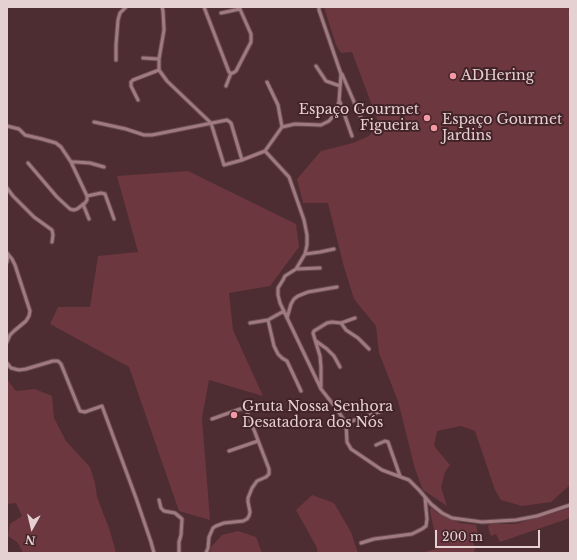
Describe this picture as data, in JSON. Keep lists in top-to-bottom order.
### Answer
{
  "places": [
    "ADHering",
    "Espaço Gourmet Figueira",
    "Espaço Gourmet Jardins",
    "Gruta Nossa Senhora Desatadora dos Nós"
  ],
  "scale_bar": "200 m",
  "north": "bottom"
}
